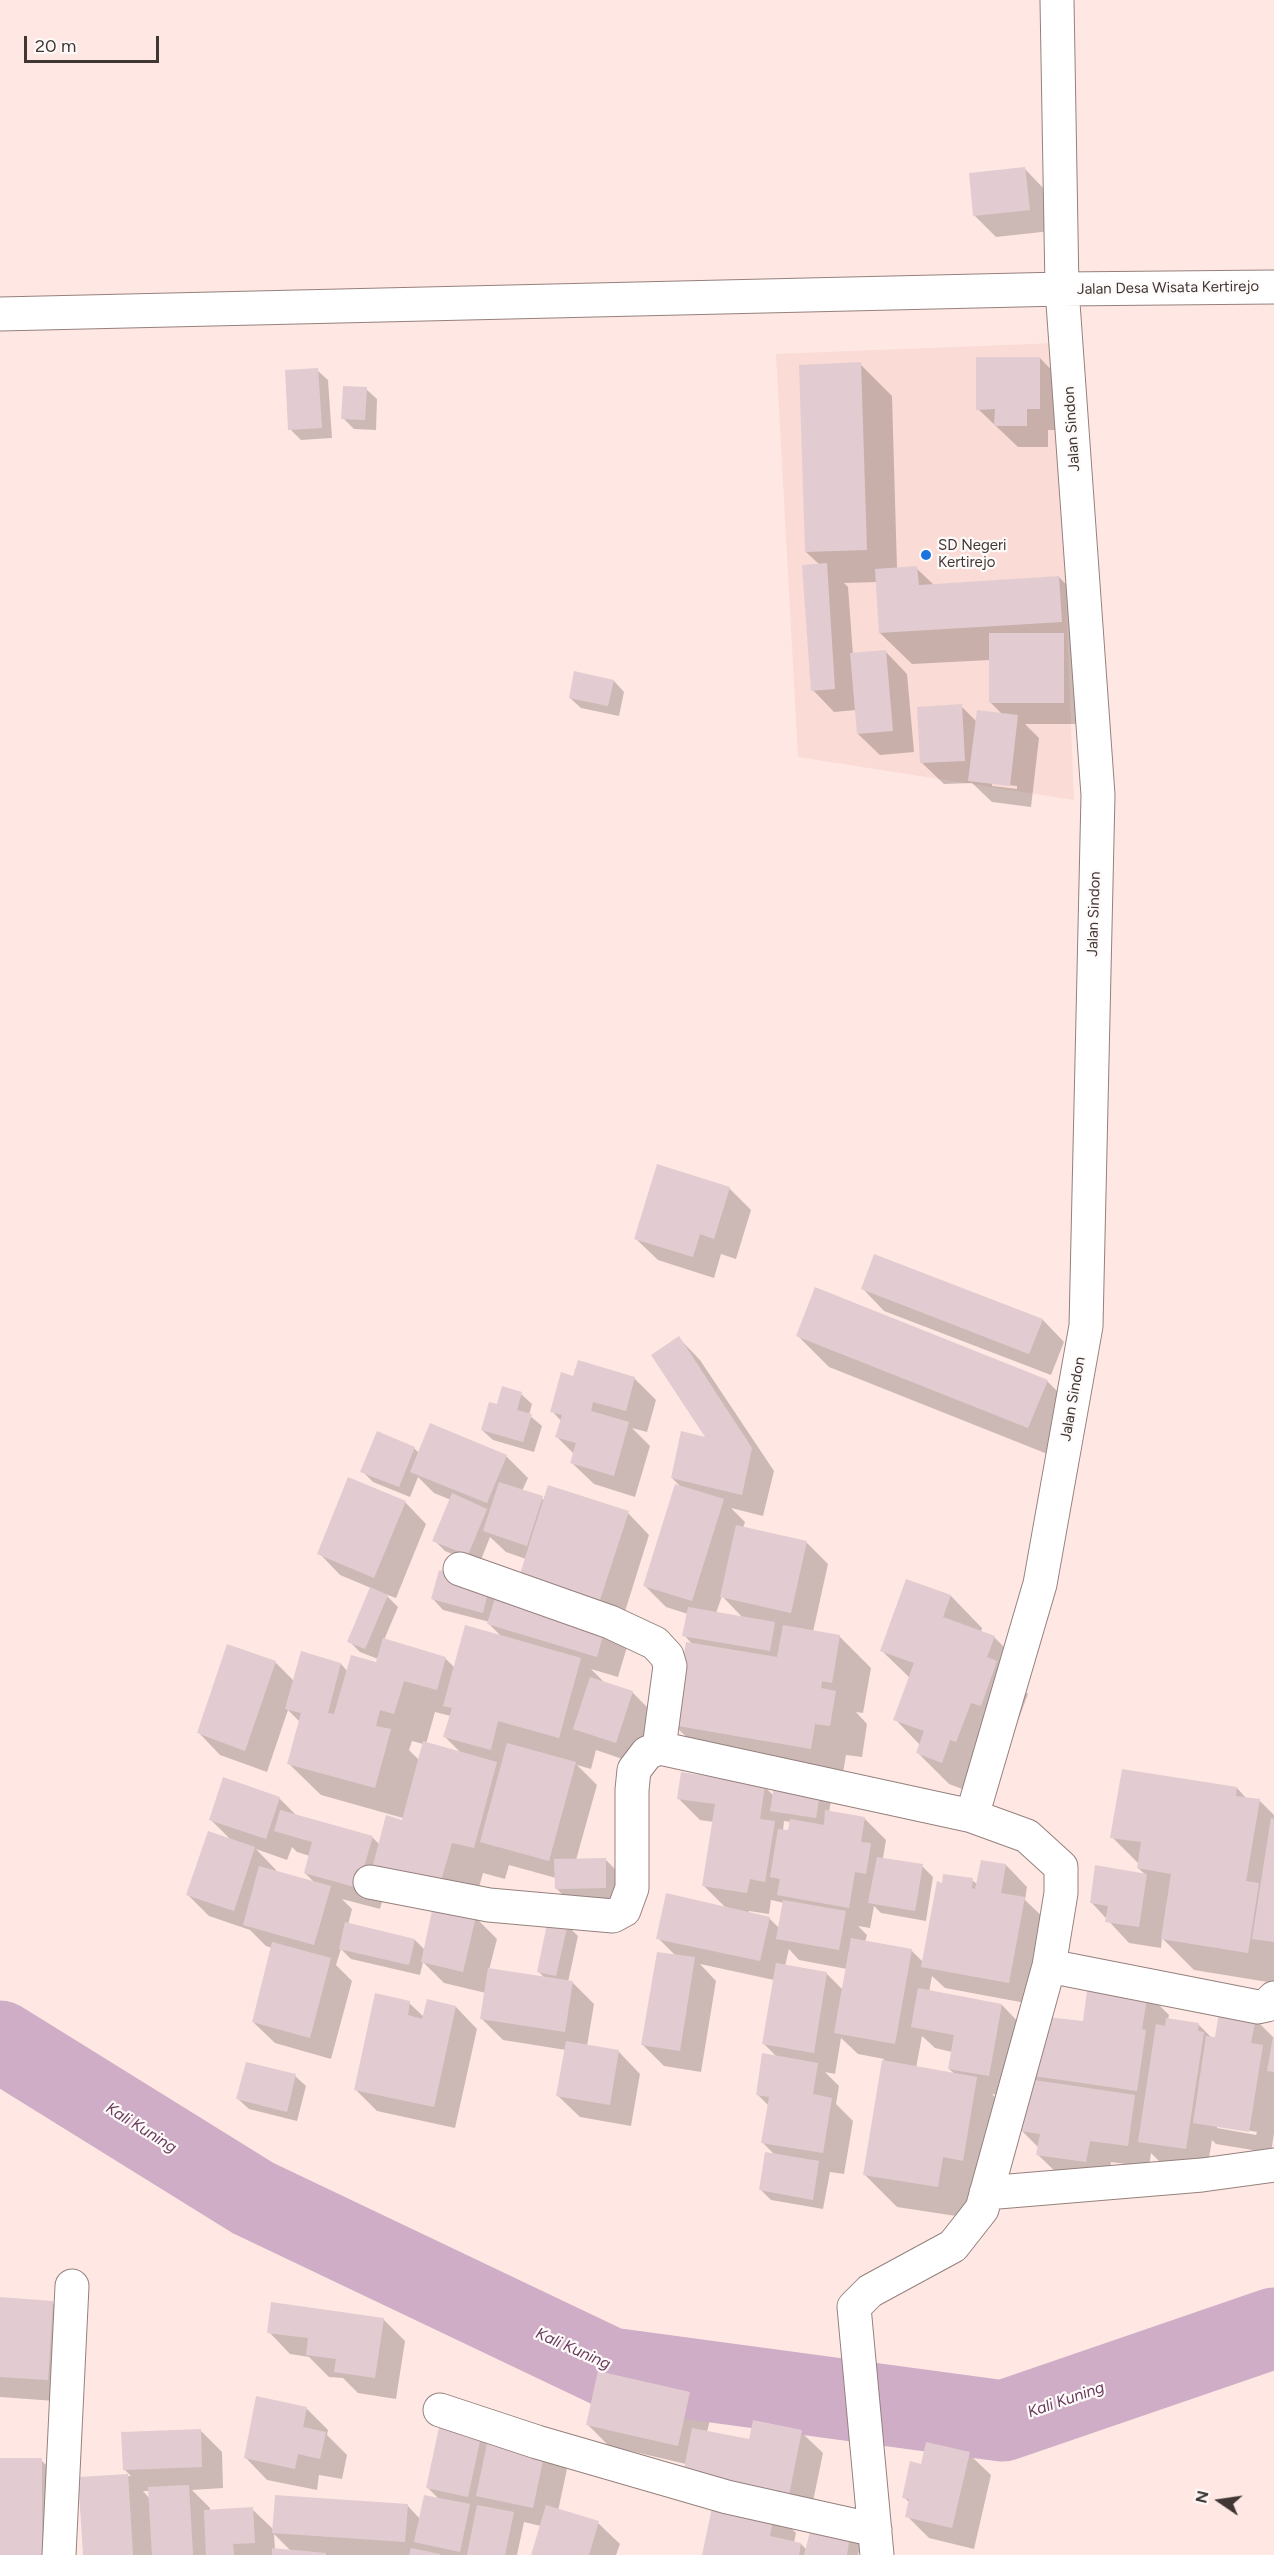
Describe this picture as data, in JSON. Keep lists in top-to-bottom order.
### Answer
{
  "streets": {
    "street": ["Jalan Desa Wisata Kertirejo", "Jalan Sindon"]
  },
  "crossings": [
    ["Jalan Desa Wisata Kertirejo", "Jalan Sindon"]
  ],
  "water": ["Kali Kuning"],
  "places": ["SD Negeri Kertirejo"],
  "scale_bar": "20 m",
  "north": "left"
}
